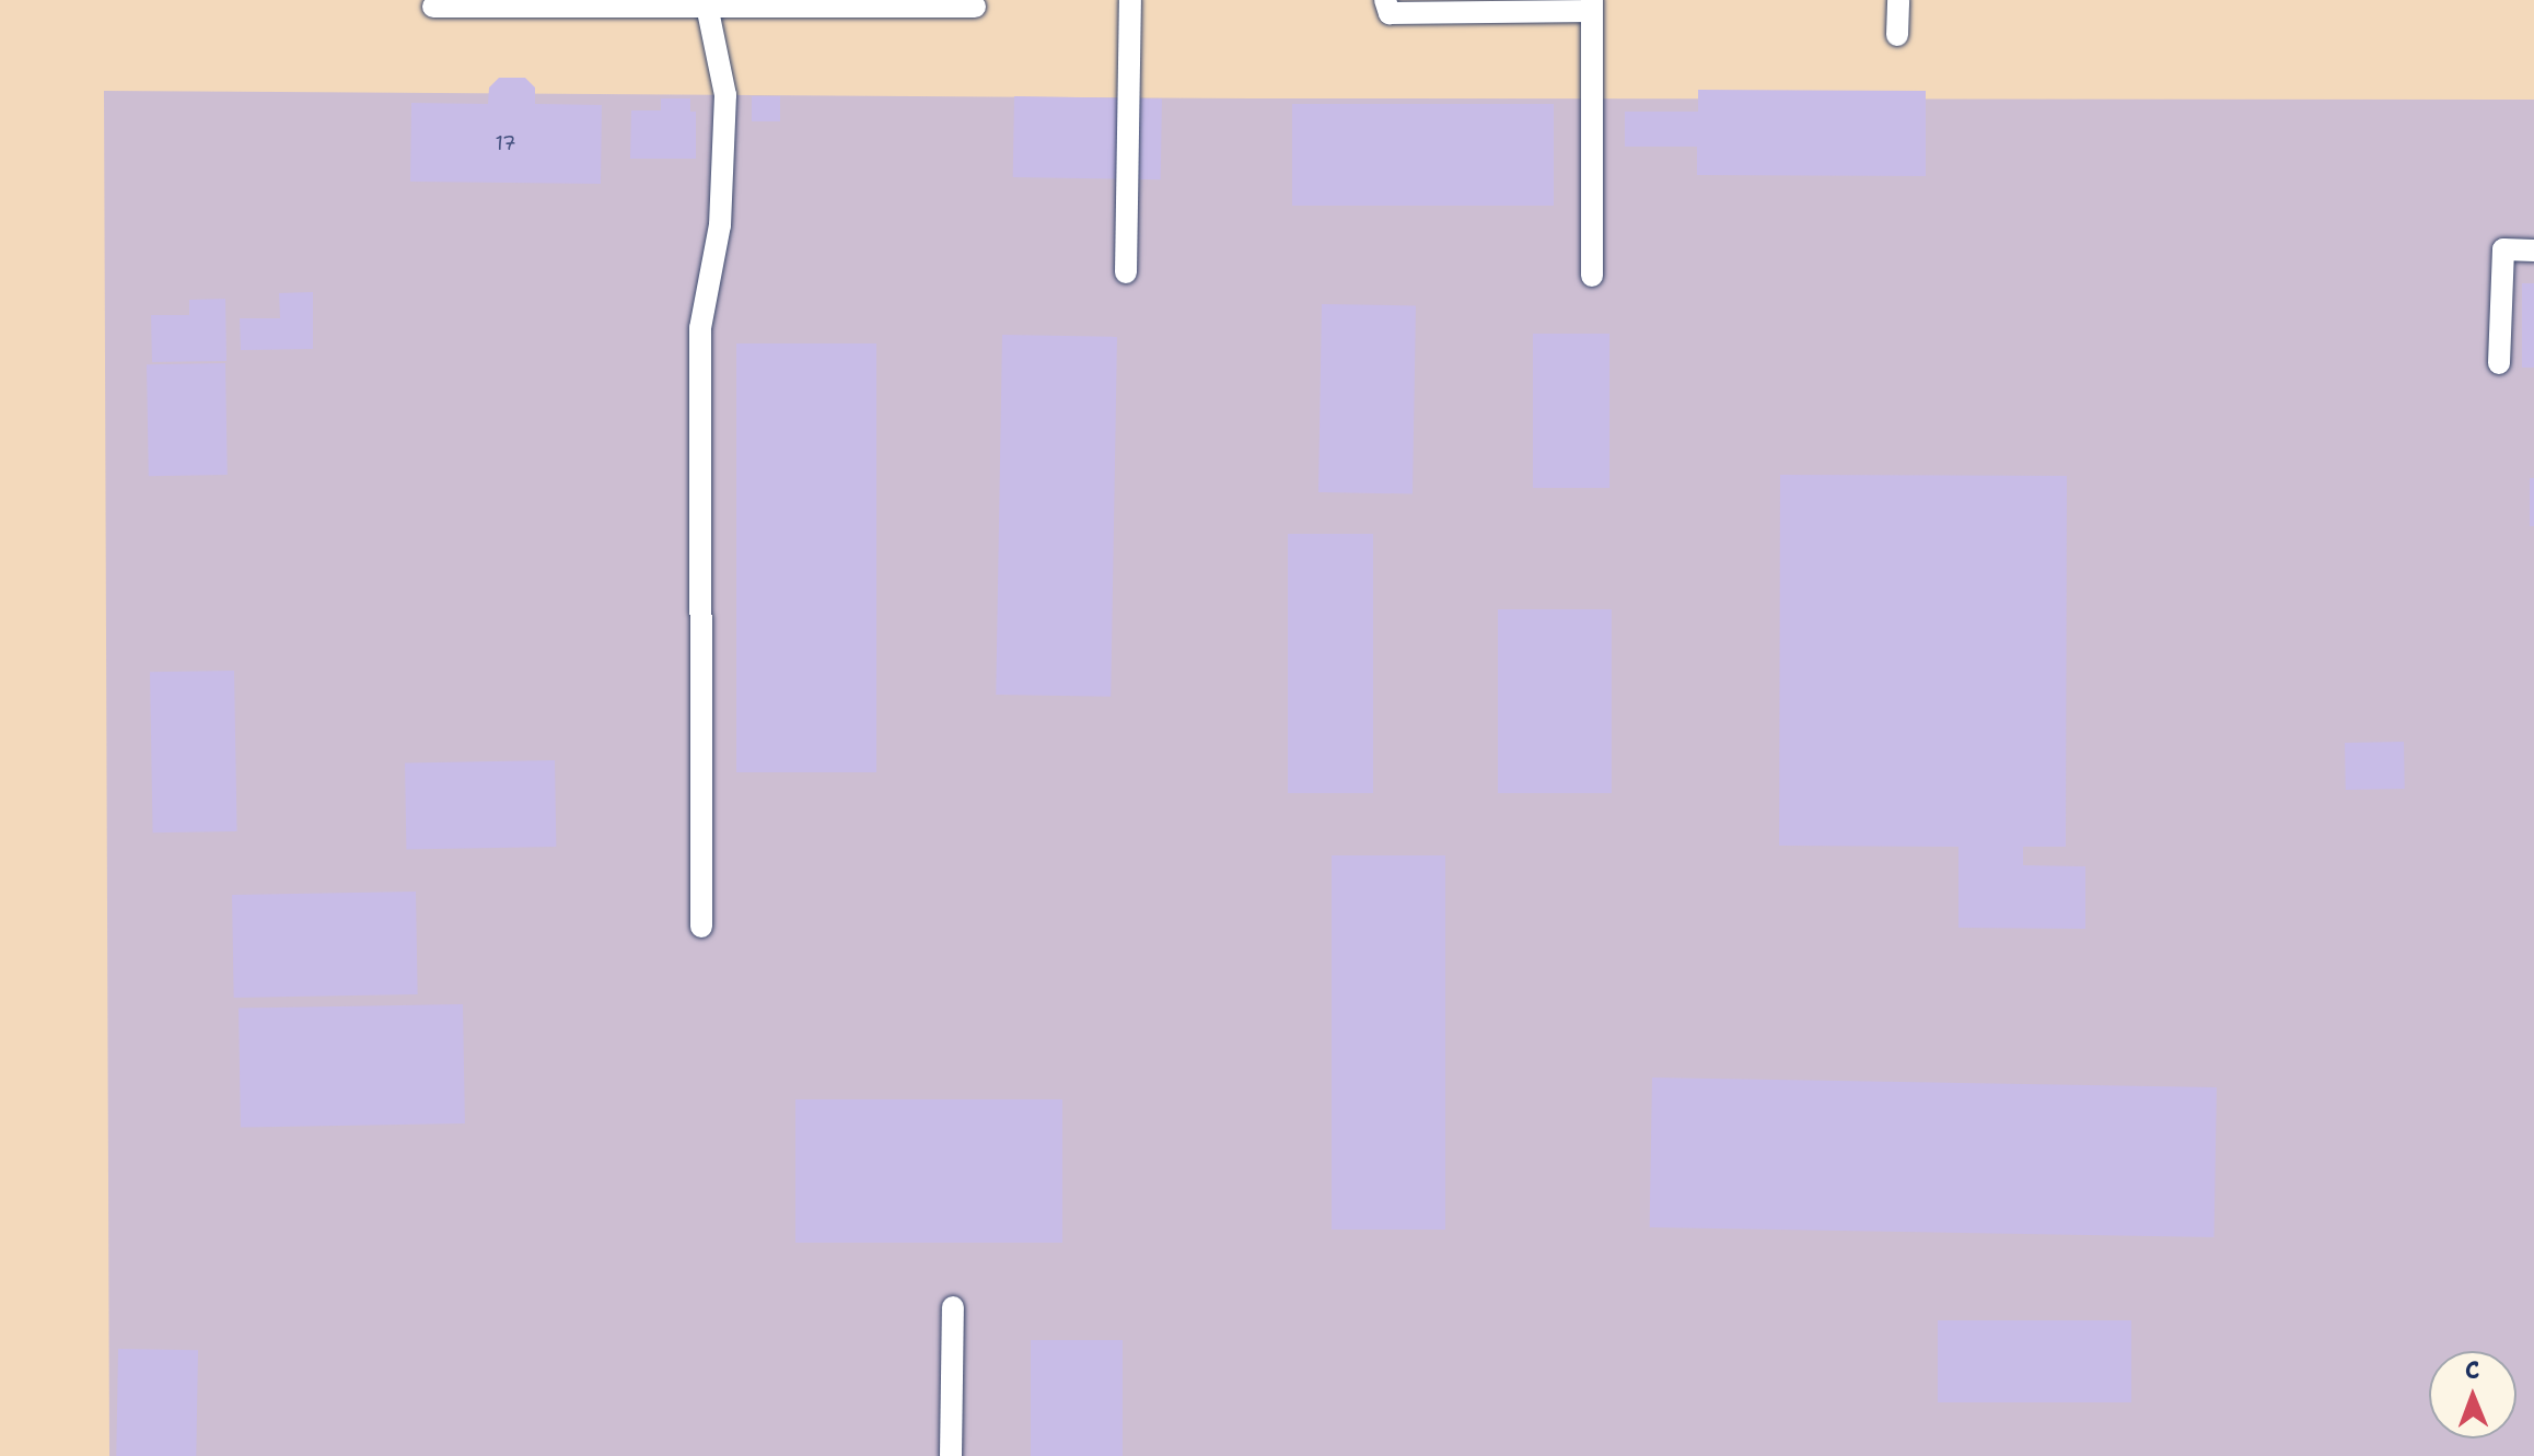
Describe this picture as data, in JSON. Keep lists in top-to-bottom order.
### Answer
{
  "house_numbers": ["17"],
  "north": "top"
}
